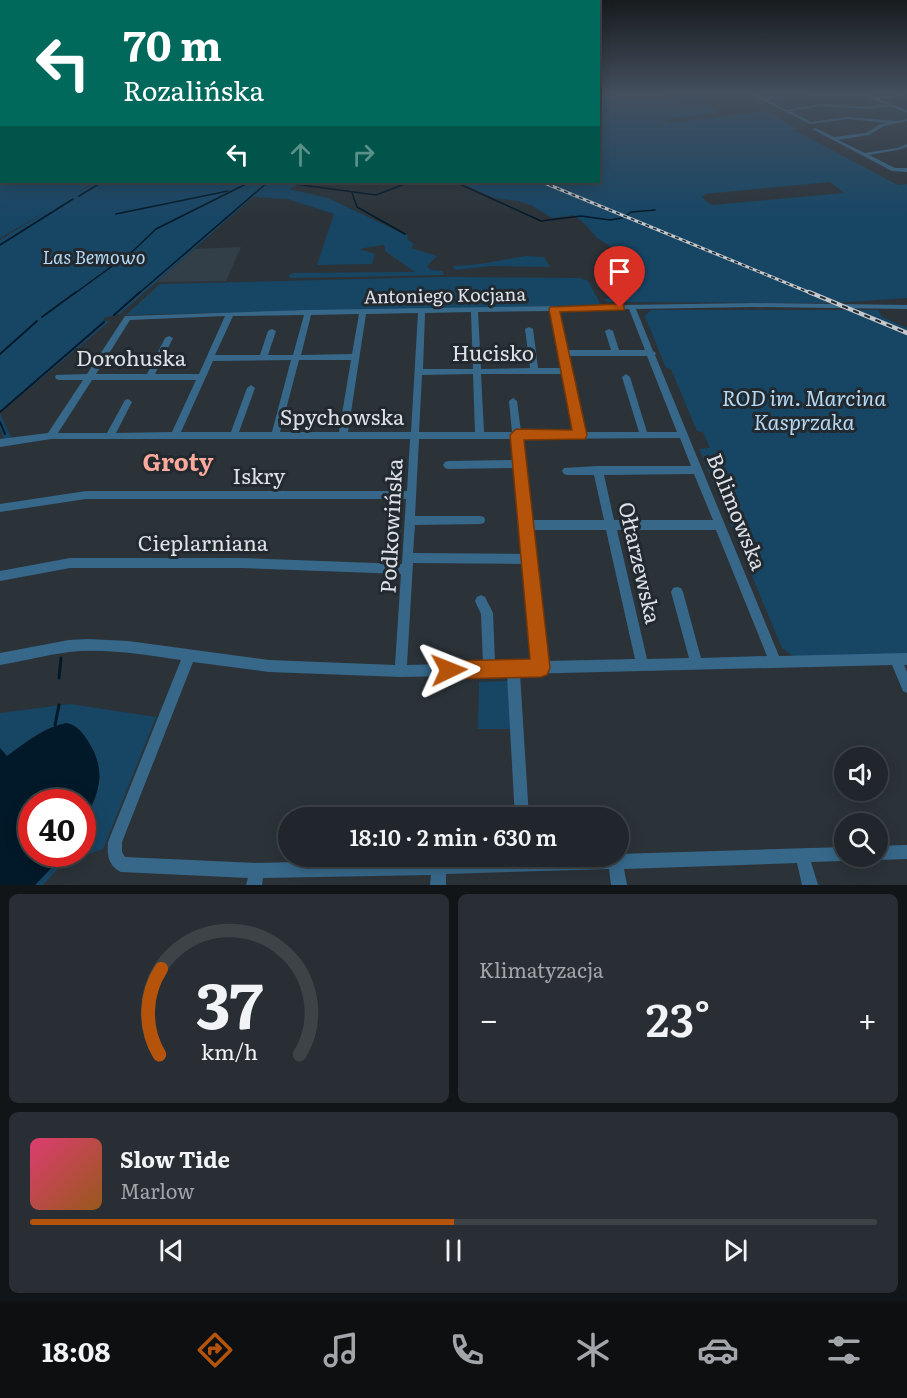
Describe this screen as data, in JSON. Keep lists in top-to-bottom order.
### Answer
{
  "streets": {
    "street": [
      "Antoniego Kocjana",
      "Hucisko",
      "Dorohuska",
      "Spychowska",
      "Iskry",
      "Bolimowska",
      "Podkowińska",
      "Cieplarniana",
      "Ołtarzewska"
    ]
  },
  "crossings": [
    ["Antoniego Kocjana", "Dorohuska"],
    ["Antoniego Kocjana", "Bolimowska"],
    ["Antoniego Kocjana", "Podkowińska"],
    ["Hucisko", "Podkowińska"],
    ["Spychowska", "Bolimowska"],
    ["Spychowska", "Podkowińska"],
    ["Iskry", "Podkowińska"],
    ["Podkowińska", "Cieplarniana"]
  ],
  "districts": ["Groty"],
  "parks": ["Las Bemowo", "ROD im. Marcina Kasprzaka"],
  "page": {
    "turn": ["70 m", "Rozalińska"],
    "limit": "40",
    "trip": "18:10 · 2 min · 630 m",
    "tile": "Klimatyzacja",
    "heat": ["−", "23°", "+"],
    "song": ["Slow Tide", "Marlow"],
    "tabs": "18:08",
    "gauge": ["37", "km/h"]
  }
}
